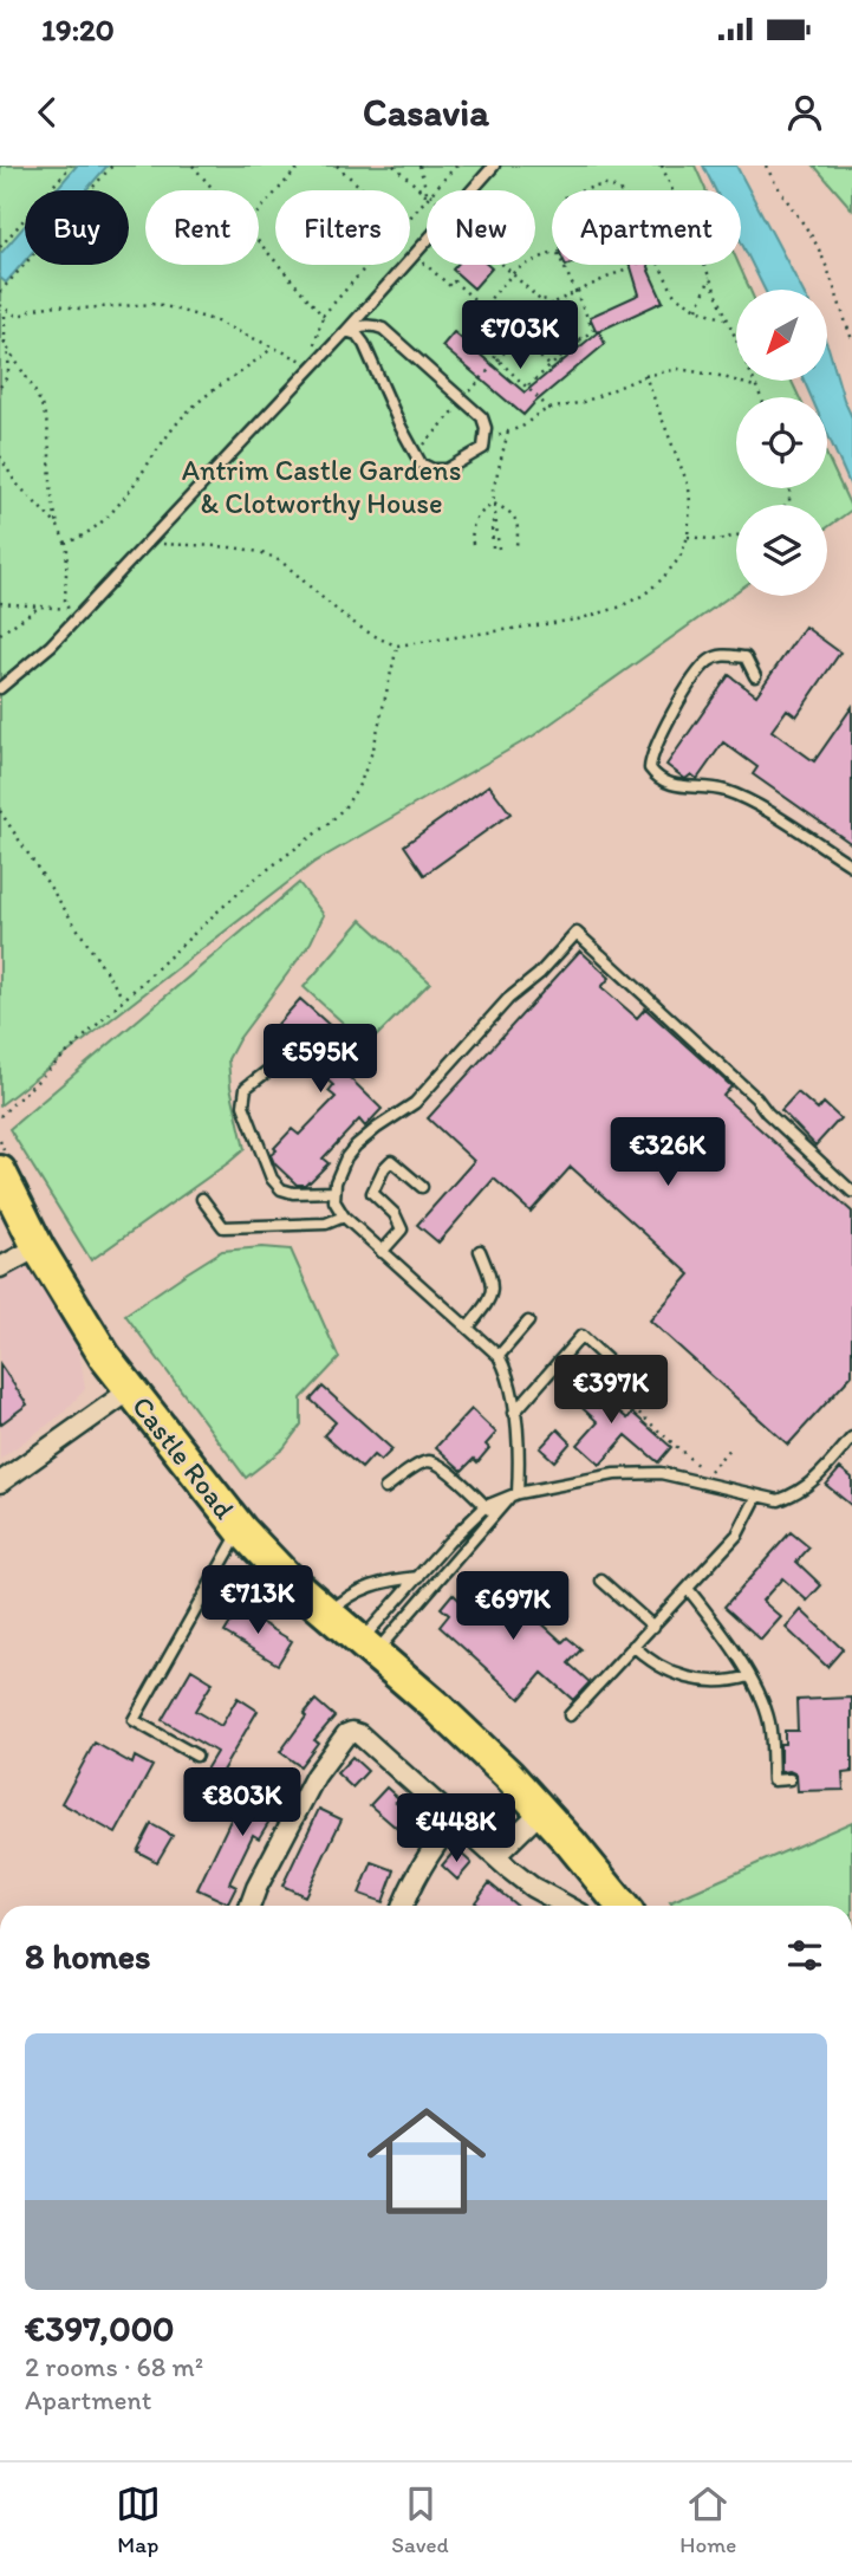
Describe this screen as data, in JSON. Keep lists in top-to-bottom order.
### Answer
{
  "streets": {
    "main road": ["Castle Road"]
  },
  "parks": ["Antrim Castle Gardens & Clotworthy House"],
  "north": "bottom left",
  "page": {
    "status": "19:20",
    "header": "Casavia",
    "chip": [
      "Buy",
      "Rent",
      "Filters",
      "New",
      "Apartment"
    ],
    "price": [
      "€703K",
      "€595K",
      "€326K",
      "€397K",
      "€713K",
      "€697K",
      "€803K",
      "€448K"
    ],
    "heading": "8 homes",
    "list": [
      {
        "name": "€397,000",
        "note": "2 rooms · 68 m² · Apartment"
      }
    ],
    "tabs": ["Map", "Saved", "Home"]
  }
}
